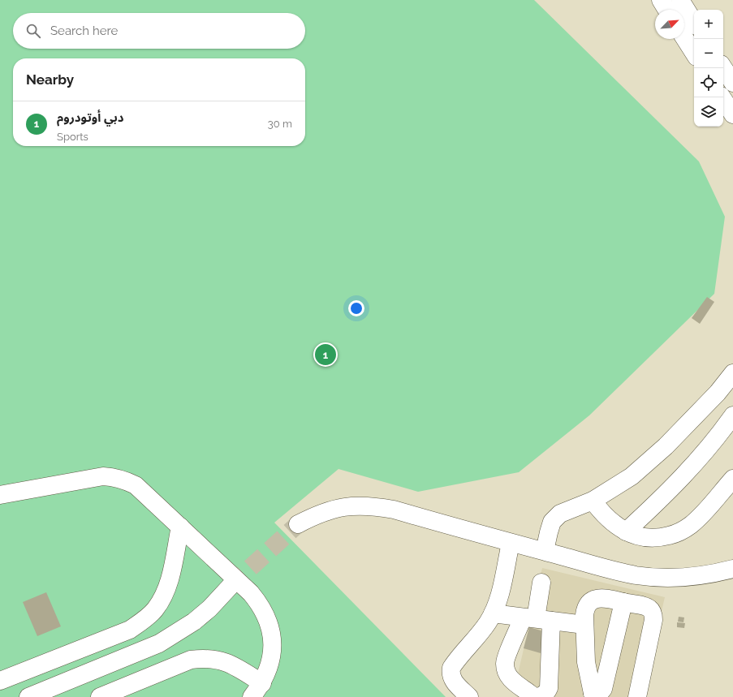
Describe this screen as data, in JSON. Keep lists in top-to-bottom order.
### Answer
{
  "north": "top right",
  "page": {
    "map_buttons": ["+", "−"],
    "search": "Search here",
    "heading": "Nearby",
    "list": [
      {
        "mark": "1",
        "name": "دبي أوتودروم",
        "note": "Sports",
        "value": "30 m"
      }
    ],
    "pins": "1"
  }
}
